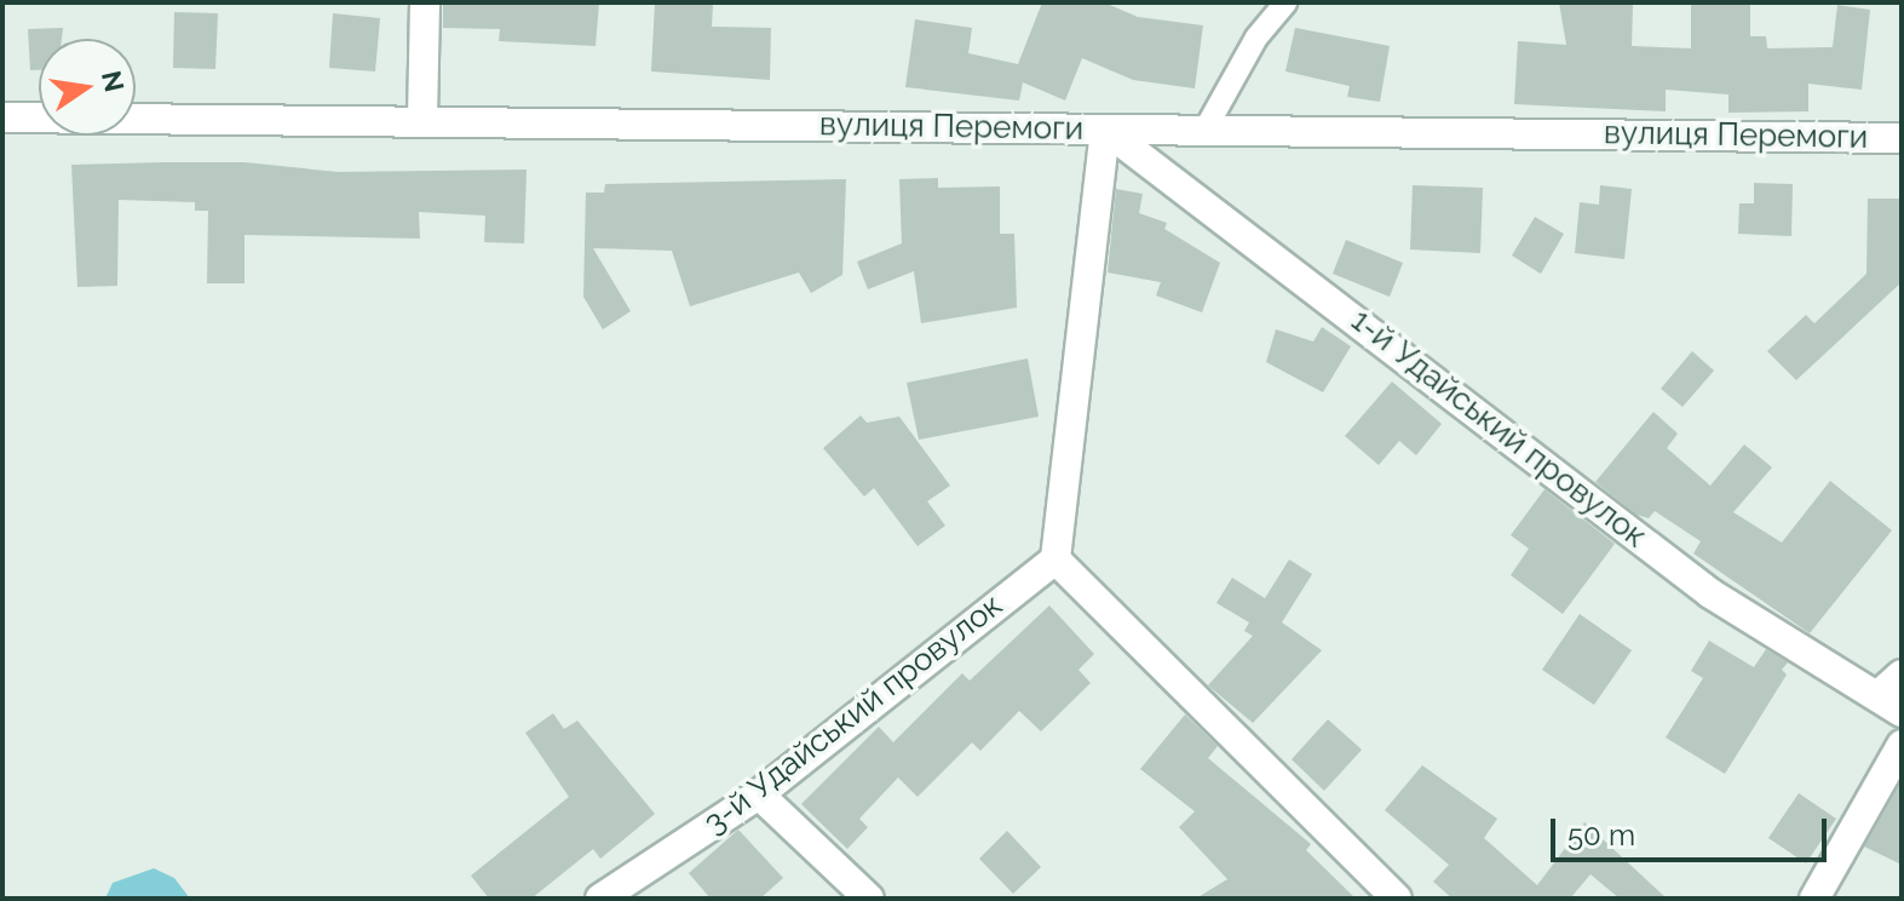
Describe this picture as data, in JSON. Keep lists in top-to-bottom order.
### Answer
{
  "streets": {
    "street": ["вулиця Перемоги", "1-й Удайський провулок", "3-й Удайський провулок"]
  },
  "crossings": [
    ["вулиця Перемоги", "1-й Удайський провулок"]
  ],
  "scale_bar": "50 m",
  "north": "right"
}
